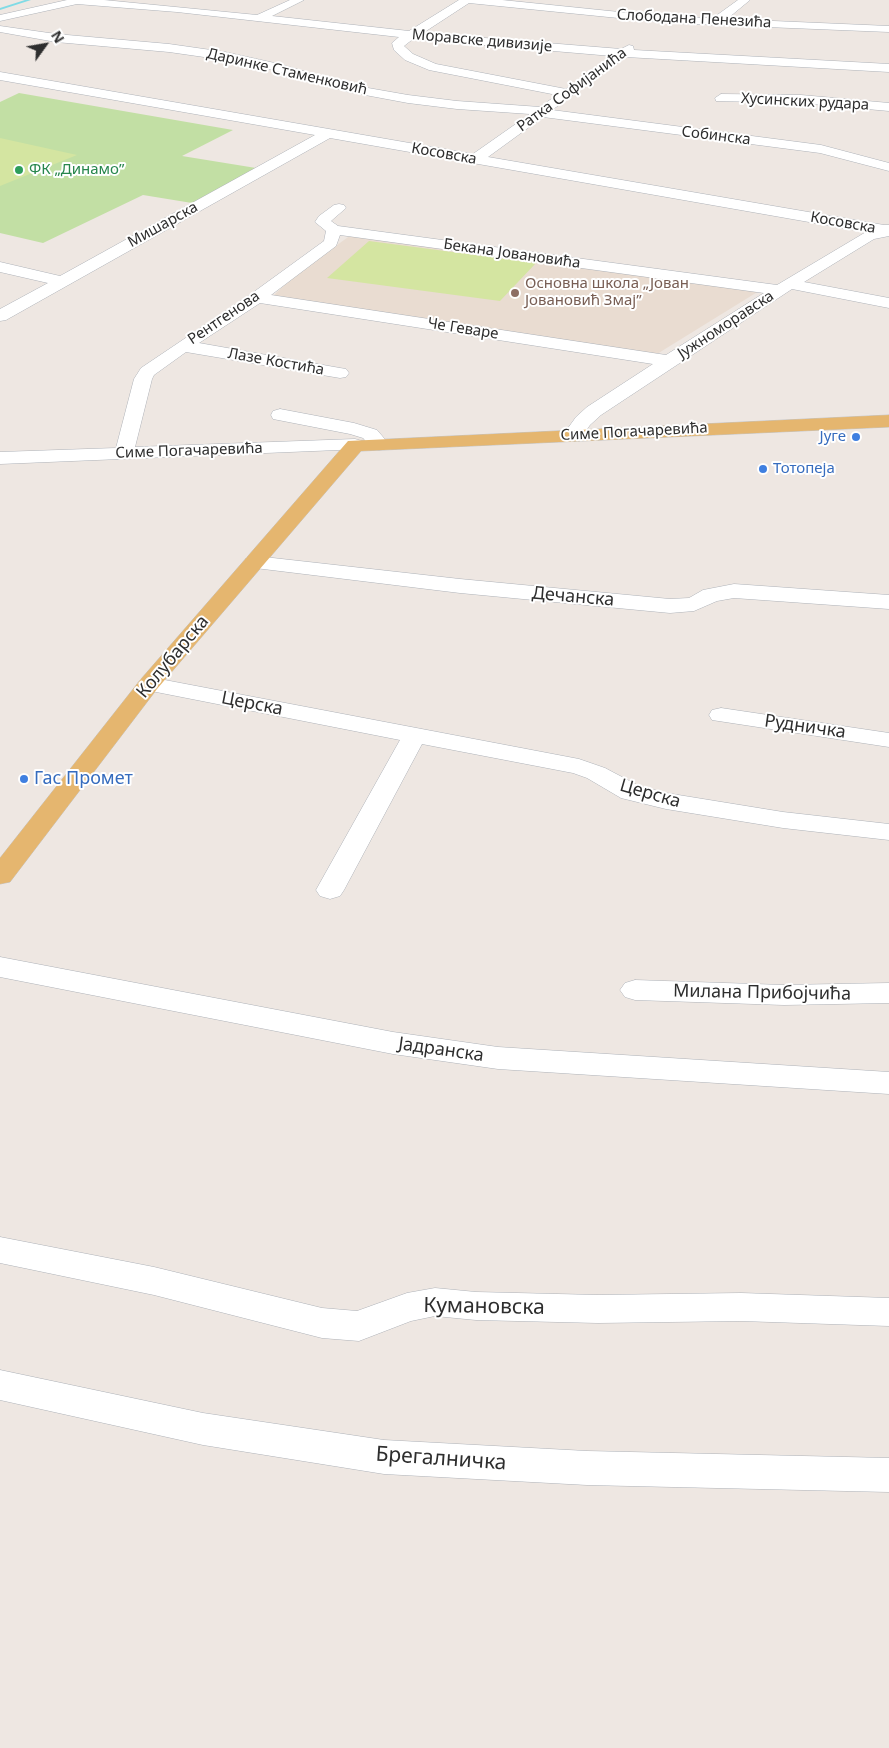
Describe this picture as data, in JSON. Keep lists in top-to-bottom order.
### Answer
{
  "streets": {
    "main road": ["Симе Погачаревића", "Колубарска"],
    "street": [
      "Слободана Пенезића",
      "Моравске дивизије",
      "Даринке Стаменковић",
      "Ратка Софијанића",
      "Хусинских рудара",
      "Собинска",
      "Косовска",
      "Мишарска",
      "Бекана Јовановића",
      "Рентгенова",
      "Јужноморавска",
      "Че Геваре",
      "Лазе Костића",
      "Дечанска",
      "Церска",
      "Рудничка",
      "Милана Прибојчића",
      "Јадранска",
      "Кумановска",
      "Брегалничка"
    ]
  },
  "crossings": [
    ["Моравске дивизије", "Ратка Софијанића"],
    ["Даринке Стаменковић", "Ратка Софијанића"],
    ["Даринке Стаменковић", "Собинска"],
    ["Ратка Софијанића", "Собинска"],
    ["Ратка Софијанића", "Косовска"],
    ["Косовска", "Мишарска"],
    ["Косовска", "Јужноморавска"],
    ["Бекана Јовановића", "Рентгенова"],
    ["Бекана Јовановића", "Јужноморавска"],
    ["Рентгенова", "Че Геваре"],
    ["Рентгенова", "Лазе Костића"],
    ["Рентгенова", "Симе Погачаревића"],
    ["Јужноморавска", "Че Геваре"],
    ["Јужноморавска", "Симе Погачаревића"],
    ["Симе Погачаревића", "Колубарска"],
    ["Дечанска", "Колубарска"],
    ["Колубарска", "Церска"]
  ],
  "places": [
    "ФК „Динамо”",
    "Основна школа „Јован Јовановић Змај”",
    "Југе",
    "Тотопеја",
    "Гас Промет"
  ],
  "north": "top right"
}
